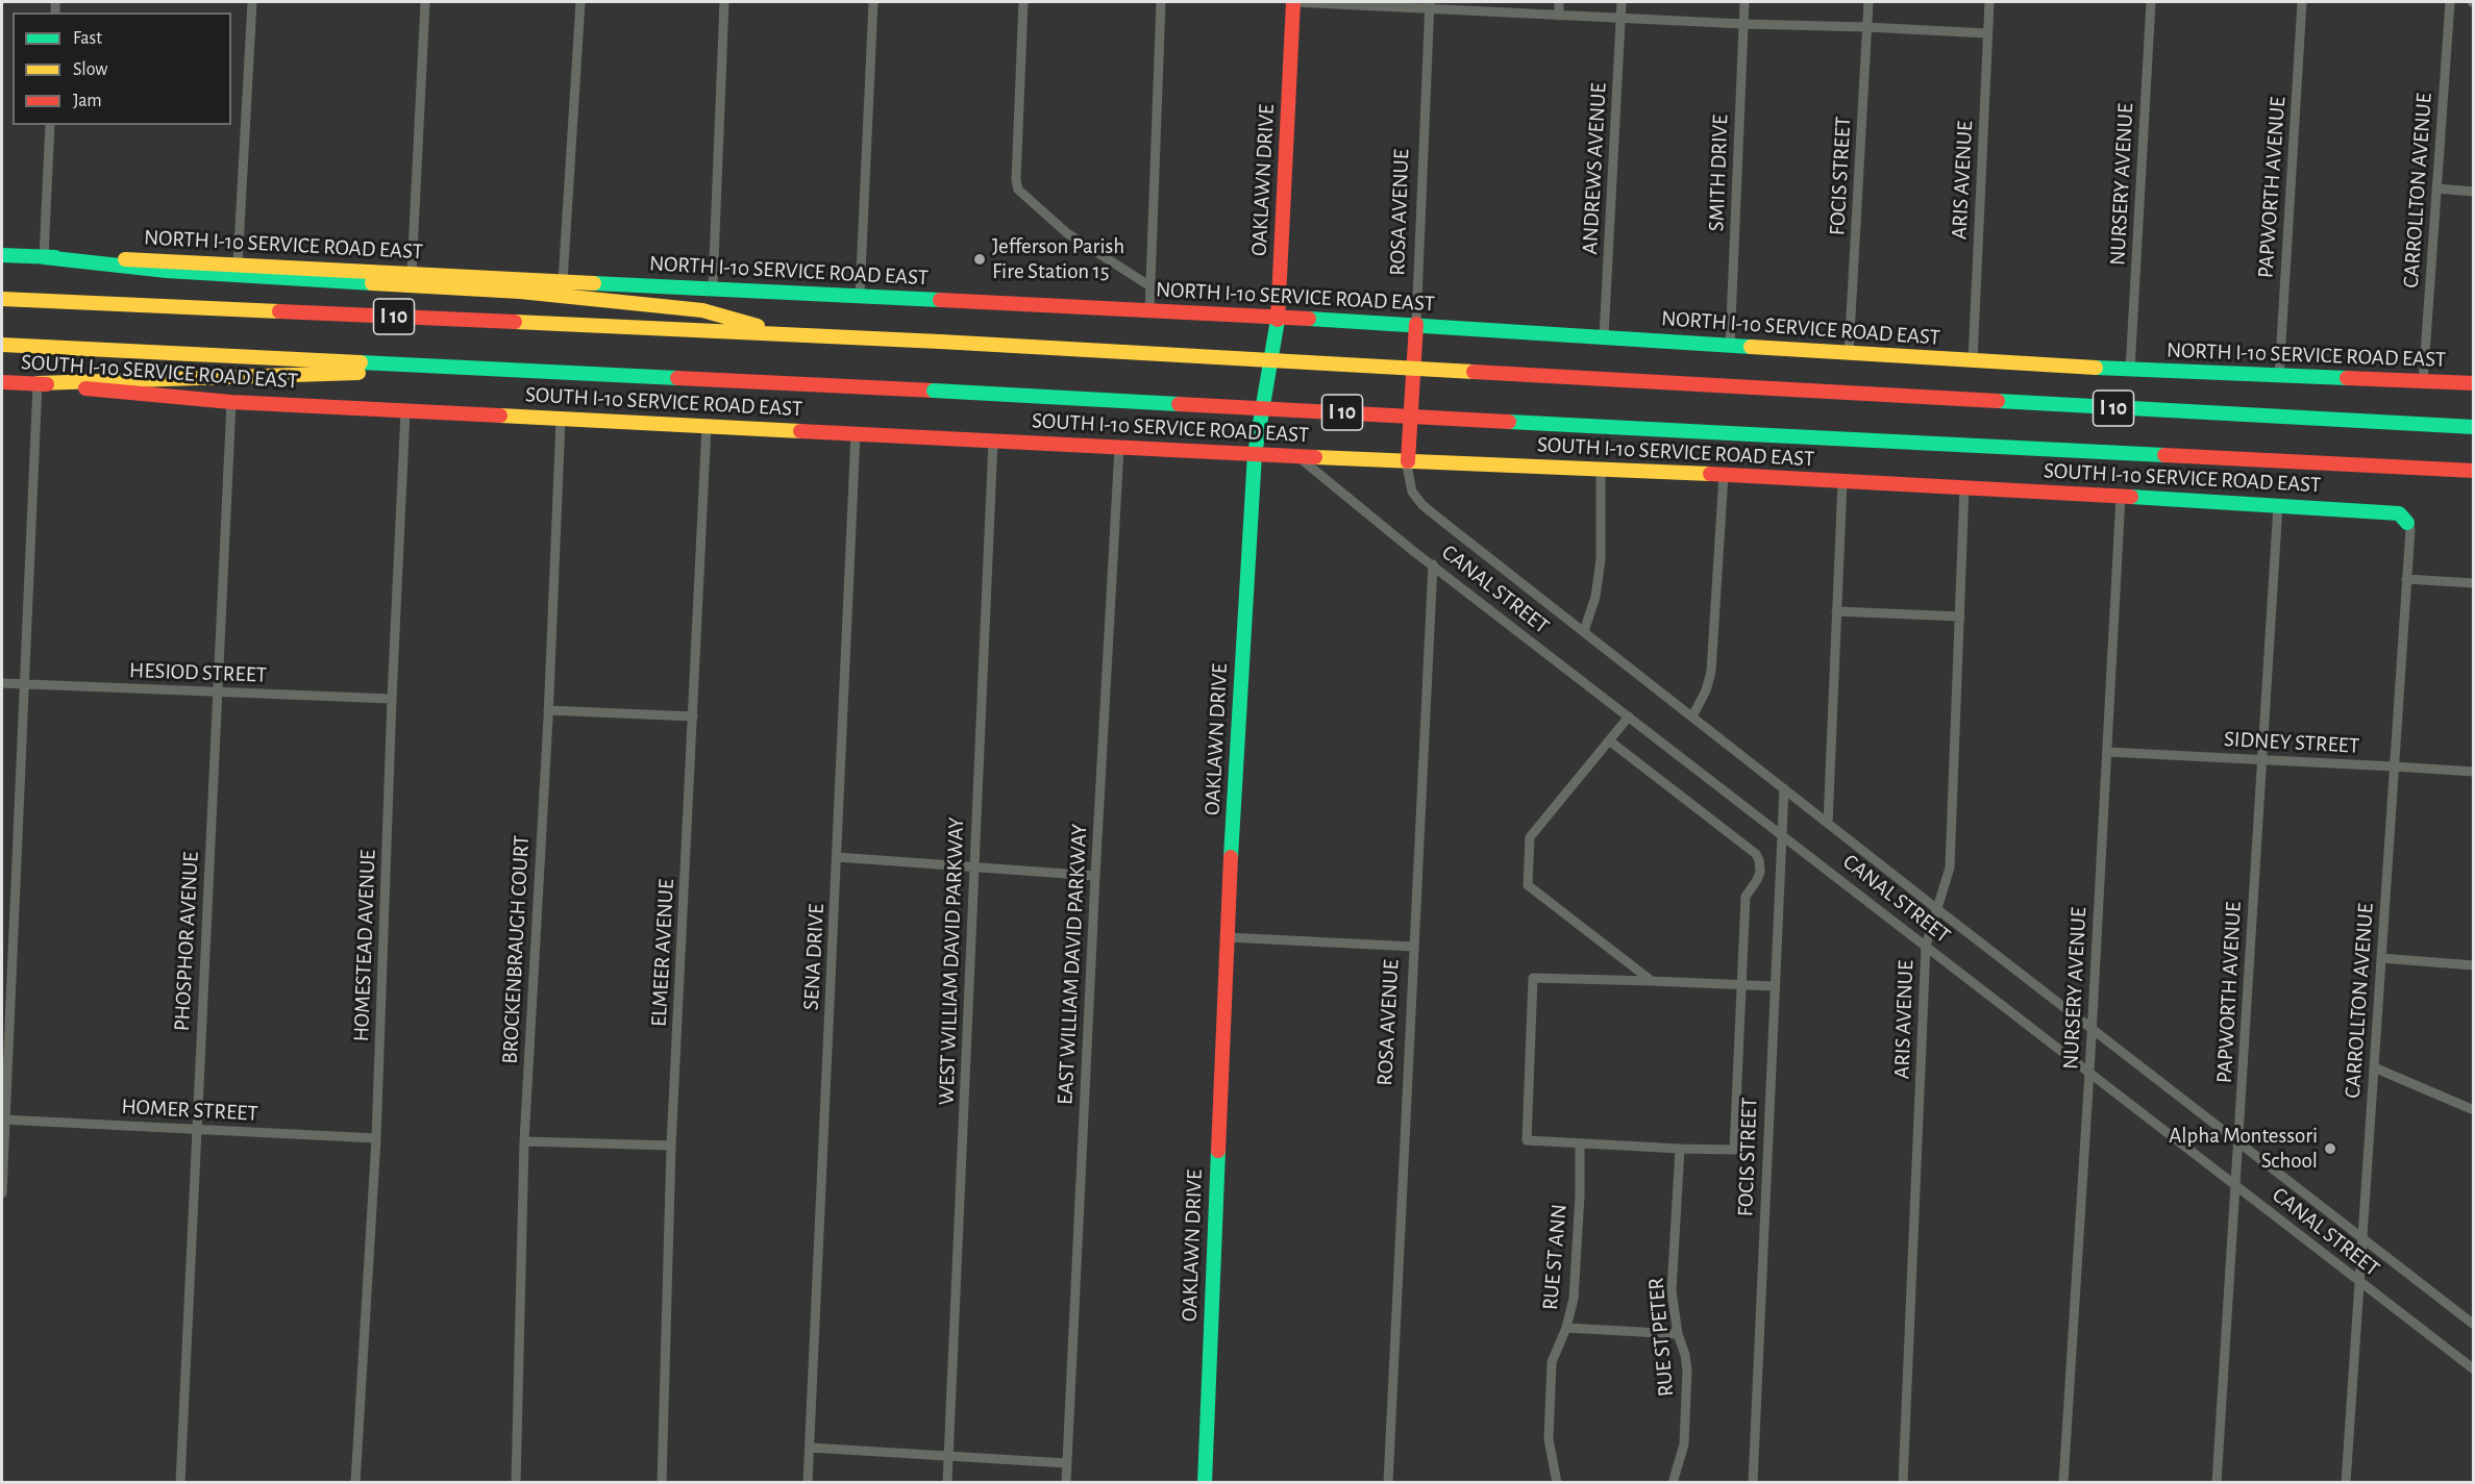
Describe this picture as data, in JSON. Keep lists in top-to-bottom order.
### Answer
{
  "streets": {
    "main road": [
      "OAKLAWN DRIVE",
      "ROSA AVENUE",
      "NORTH I-10 SERVICE ROAD EAST",
      "I 10",
      "SOUTH I-10 SERVICE ROAD EAST"
    ],
    "street": [
      "ANDREWS AVENUE",
      "SMITH DRIVE",
      "FOCIS STREET",
      "ARIS AVENUE",
      "NURSERY AVENUE",
      "PAPWORTH AVENUE",
      "CARROLLTON AVENUE",
      "CANAL STREET",
      "HESIOD STREET",
      "SIDNEY STREET",
      "PHOSPHOR AVENUE",
      "HOMESTEAD AVENUE",
      "BROCKENBRAUGH COURT",
      "ELMEER AVENUE",
      "SENA DRIVE",
      "WEST WILLIAM DAVID PARKWAY",
      "EAST WILLIAM DAVID PARKWAY",
      "HOMER STREET",
      "RUE ST ANN",
      "RUE ST PETER"
    ]
  },
  "crossings": [
    ["ANDREWS AVENUE", "NORTH I-10 SERVICE ROAD EAST"],
    ["SMITH DRIVE", "NORTH I-10 SERVICE ROAD EAST"],
    ["FOCIS STREET", "NORTH I-10 SERVICE ROAD EAST"],
    ["FOCIS STREET", "CANAL STREET"],
    ["OAKLAWN DRIVE", "NORTH I-10 SERVICE ROAD EAST"],
    ["OAKLAWN DRIVE", "SOUTH I-10 SERVICE ROAD EAST"],
    ["ARIS AVENUE", "NORTH I-10 SERVICE ROAD EAST"],
    ["ARIS AVENUE", "SOUTH I-10 SERVICE ROAD EAST"],
    ["ARIS AVENUE", "CANAL STREET"],
    ["NURSERY AVENUE", "NORTH I-10 SERVICE ROAD EAST"],
    ["NURSERY AVENUE", "SOUTH I-10 SERVICE ROAD EAST"],
    ["NURSERY AVENUE", "CANAL STREET"],
    ["NURSERY AVENUE", "SIDNEY STREET"],
    ["PAPWORTH AVENUE", "NORTH I-10 SERVICE ROAD EAST"],
    ["PAPWORTH AVENUE", "SOUTH I-10 SERVICE ROAD EAST"],
    ["PAPWORTH AVENUE", "CANAL STREET"],
    ["PAPWORTH AVENUE", "SIDNEY STREET"],
    ["CARROLLTON AVENUE", "NORTH I-10 SERVICE ROAD EAST"],
    ["CARROLLTON AVENUE", "SOUTH I-10 SERVICE ROAD EAST"],
    ["CARROLLTON AVENUE", "CANAL STREET"],
    ["CARROLLTON AVENUE", "SIDNEY STREET"],
    ["ROSA AVENUE", "NORTH I-10 SERVICE ROAD EAST"],
    ["ROSA AVENUE", "SOUTH I-10 SERVICE ROAD EAST"],
    ["ROSA AVENUE", "CANAL STREET"],
    ["SOUTH I-10 SERVICE ROAD EAST", "CANAL STREET"],
    ["SOUTH I-10 SERVICE ROAD EAST", "PHOSPHOR AVENUE"],
    ["SOUTH I-10 SERVICE ROAD EAST", "HOMESTEAD AVENUE"],
    ["SOUTH I-10 SERVICE ROAD EAST", "BROCKENBRAUGH COURT"],
    ["SOUTH I-10 SERVICE ROAD EAST", "ELMEER AVENUE"],
    ["SOUTH I-10 SERVICE ROAD EAST", "SENA DRIVE"],
    ["SOUTH I-10 SERVICE ROAD EAST", "WEST WILLIAM DAVID PARKWAY"],
    ["SOUTH I-10 SERVICE ROAD EAST", "EAST WILLIAM DAVID PARKWAY"],
    ["HESIOD STREET", "PHOSPHOR AVENUE"],
    ["HESIOD STREET", "HOMESTEAD AVENUE"],
    ["PHOSPHOR AVENUE", "HOMER STREET"],
    ["HOMESTEAD AVENUE", "HOMER STREET"]
  ],
  "places": ["Jefferson Parish Fire Station 15", "Alpha Montessori School"],
  "legend": ["Fast", "Slow", "Jam"]
}
